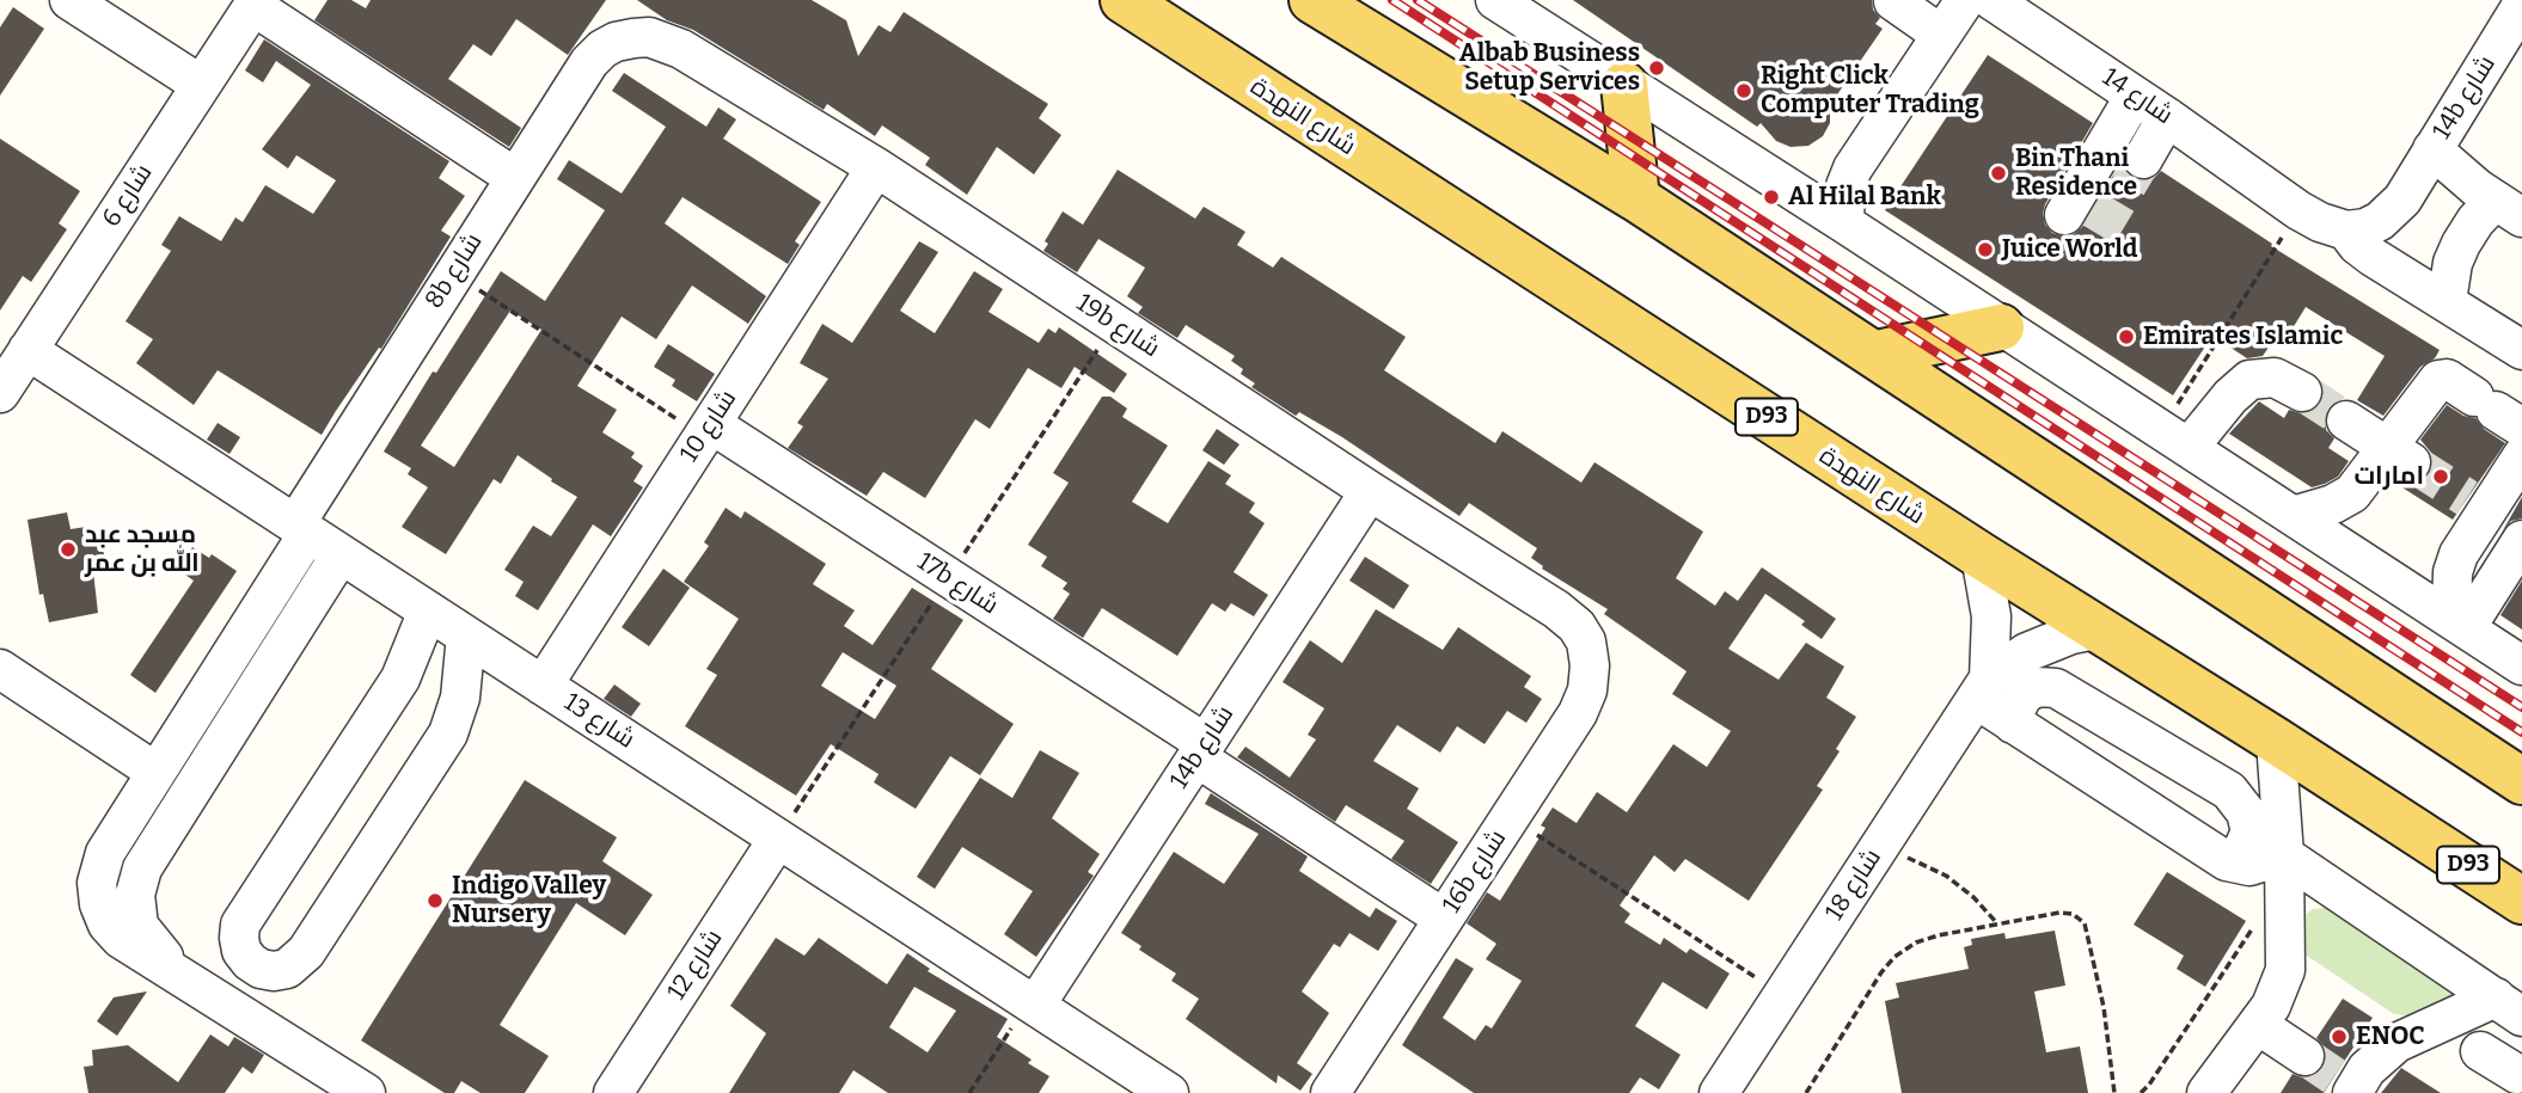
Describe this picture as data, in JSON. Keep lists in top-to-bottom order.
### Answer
{
  "streets": {
    "main road": ["شارع النهدة", "D93"],
    "street": [
      "شارع 14",
      "14b شارع",
      "شارع 6",
      "8b شارع",
      "19b شارع",
      "شارع 10",
      "17b شارع",
      "شارع 13",
      "16b شارع",
      "شارع 18",
      "شارع 12"
    ]
  },
  "crossings": [
    ["شارع 14", "14b شارع"],
    ["14b شارع", "19b شارع"],
    ["14b شارع", "17b شارع"],
    ["14b شارع", "شارع 13"],
    ["شارع النهدة", "شارع 18"],
    ["شارع 6", "شارع 13"],
    ["8b شارع", "19b شارع"],
    ["8b شارع", "شارع 13"],
    ["19b شارع", "شارع 10"],
    ["19b شارع", "16b شارع"],
    ["شارع 10", "17b شارع"],
    ["شارع 10", "شارع 13"],
    ["17b شارع", "16b شارع"],
    ["شارع 13", "شارع 12"]
  ],
  "places": [
    "Albab Business Setup Services",
    "Right Click Computer Trading",
    "Bin Thani Residence",
    "Al Hilal Bank",
    "Juice World",
    "Emirates Islamic",
    "امارات",
    "مسجد عبد الله بن عمر",
    "Indigo Valley Nursery",
    "ENOC"
  ]
}
